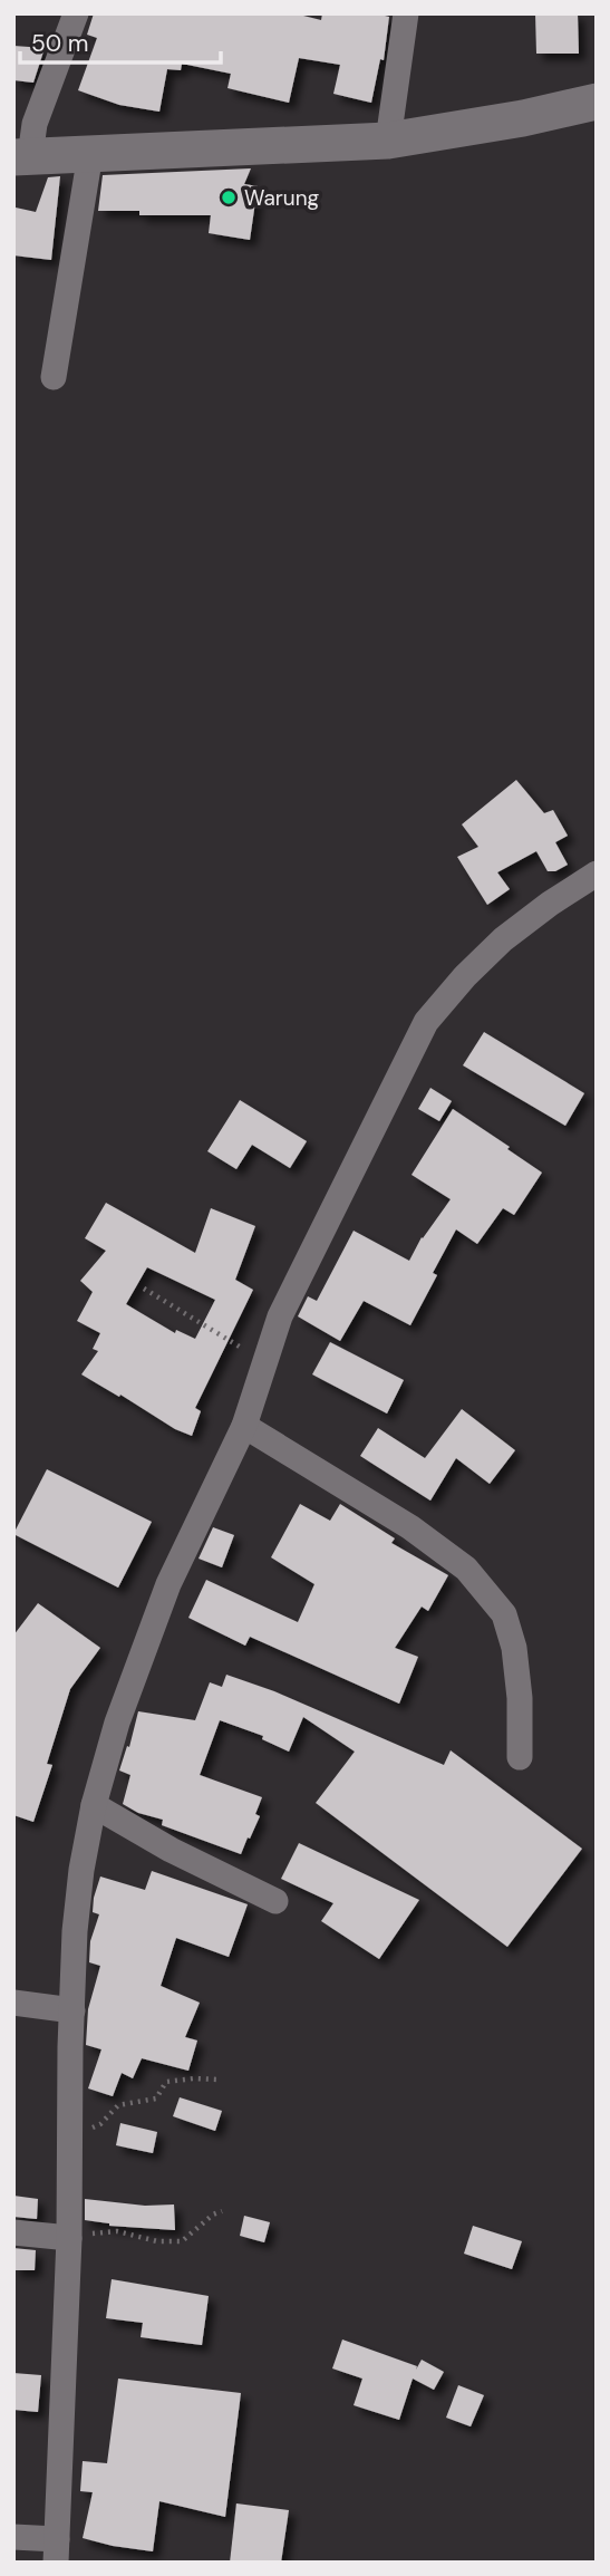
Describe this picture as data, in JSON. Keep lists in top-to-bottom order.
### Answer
{
  "places": ["Warung"],
  "scale_bar": "50 m"
}
